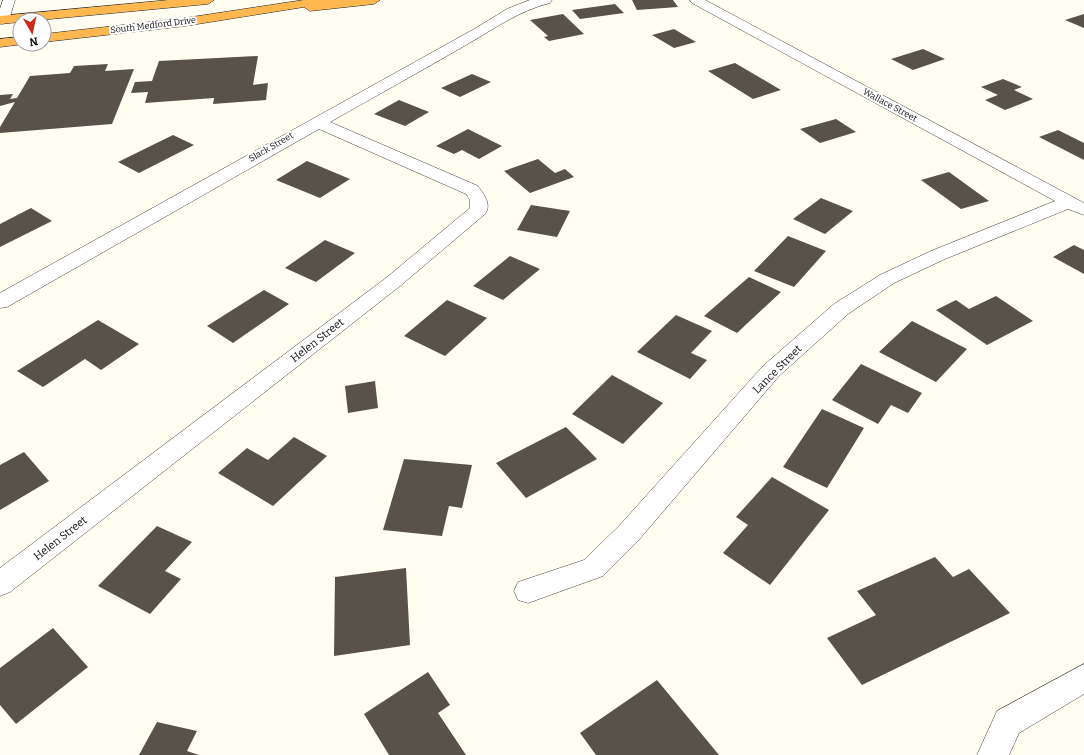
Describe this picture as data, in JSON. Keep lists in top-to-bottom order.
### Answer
{
  "streets": {
    "highway": ["South Medford Drive"],
    "street": [
      "Wallace Street",
      "Slack Street",
      "Helen Street",
      "Lance Street"
    ]
  },
  "crossings": [
    ["Wallace Street", "Lance Street"],
    ["Slack Street", "Helen Street"]
  ],
  "north": "bottom"
}
